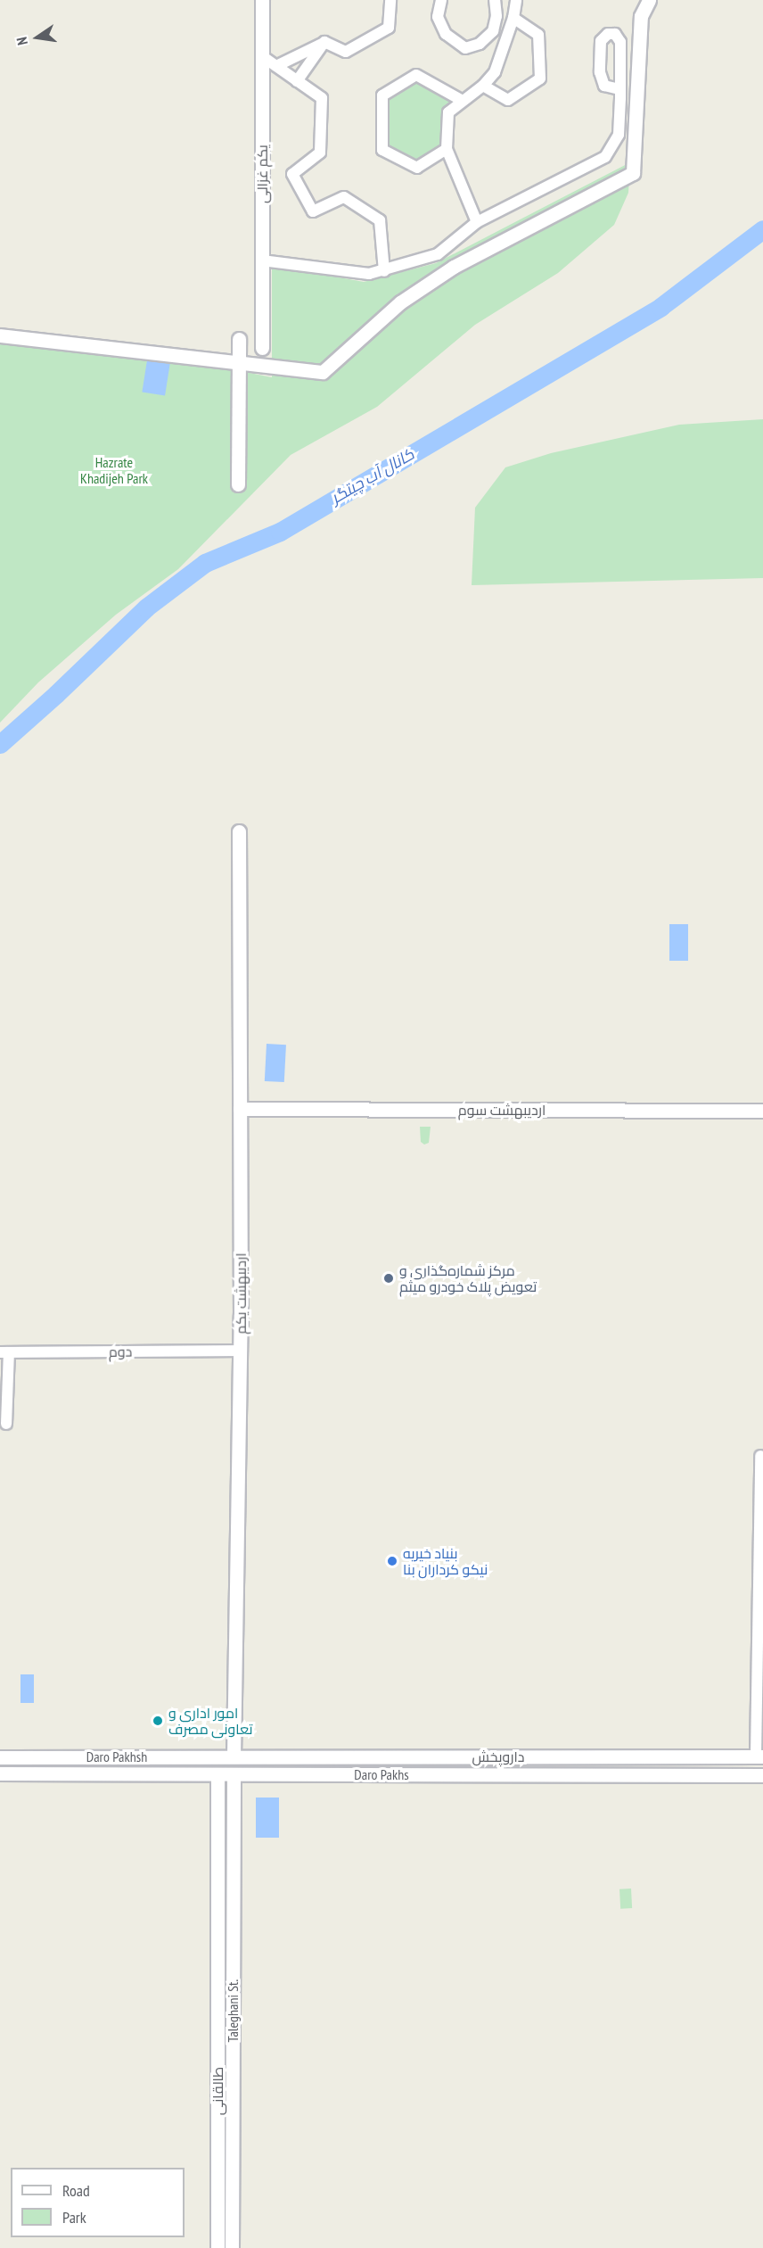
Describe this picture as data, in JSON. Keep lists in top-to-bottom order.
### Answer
{
  "streets": {
    "street": [
      "یکم غزالی",
      "اردیبهشت سوم",
      "اردیبهشت یکم",
      "دوم",
      "Daro Pakhsh",
      "داروپخش",
      "Daro Pakhs",
      "Taleghani St.",
      "طالقانی"
    ]
  },
  "crossings": [
    ["اردیبهشت سوم", "اردیبهشت یکم"],
    ["اردیبهشت یکم", "دوم"],
    ["اردیبهشت یکم", "Daro Pakhsh"],
    ["اردیبهشت یکم", "داروپخش"],
    ["Daro Pakhsh", "داروپخش"],
    ["Daro Pakhs", "Taleghani St."],
    ["Daro Pakhs", "طالقانی"]
  ],
  "water": ["کانال آب چیتگر"],
  "parks": ["Hazrate Khadijeh Park"],
  "places": ["مرکز شماره‌گذاری و تعویض پلاک خودرو میثم", "بنیاد خیریه نیکو کرداران بنا", "امور اداری و تعاونی مصرف"],
  "legend": ["Road", "Park"],
  "north": "left"
}
